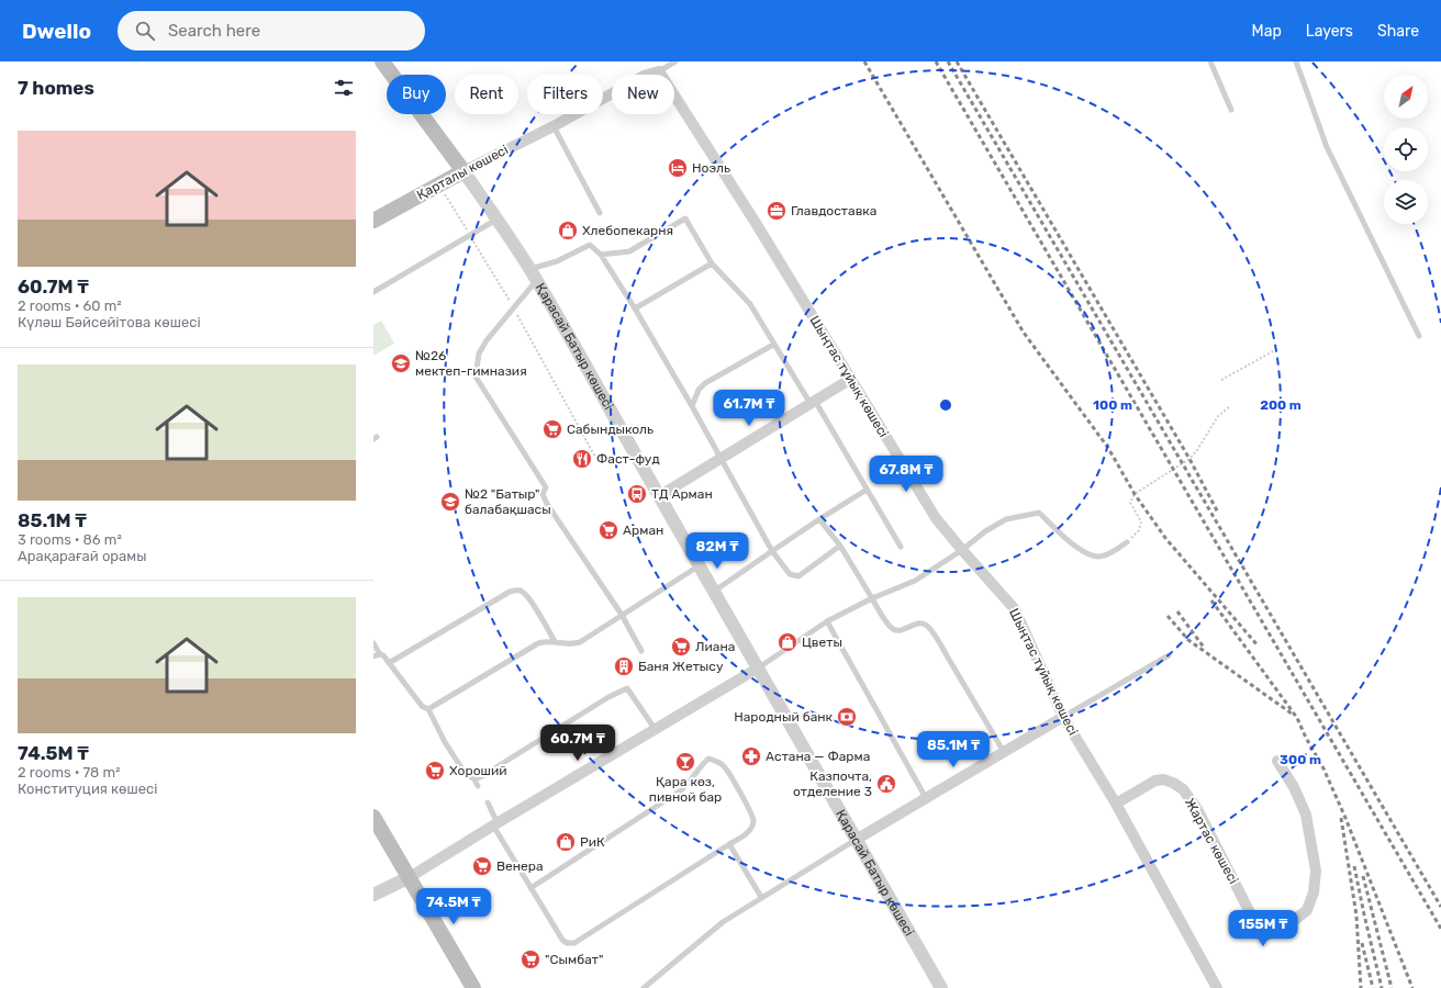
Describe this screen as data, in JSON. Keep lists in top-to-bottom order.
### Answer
{
  "streets": {
    "main road": ["Қарталы көшесі", "Қарасай Батыр көшесі"],
    "street": ["Шыңтас тұйық көшесі", "Жартас көшесі"]
  },
  "crossings": [
    ["Қарталы көшесі", "Қарасай Батыр көшесі"],
    ["Шыңтас тұйық көшесі", "Жартас көшесі"]
  ],
  "places": {
    "hotel": ["Ноэль"],
    "office": ["Главдоставка"],
    "shop": ["Хлебопекарня", "Цветы", "РиК"],
    "school or university": ["№26 мектеп-гимназия", "№2 \"Батыр\" балабақшасы"],
    "supermarket": [
      "Сабындыколь",
      "Арман",
      "Лиана",
      "Хороший",
      "Венера",
      "\"Сымбат\""
    ],
    "restaurant": ["Фаст-фуд"],
    "bus stop": ["ТД Арман"],
    "building": ["Баня Жетысу"],
    "bank": ["Народный банк"],
    "pharmacy": ["Астана — Фарма"],
    "bar": ["Қара көз, пивной бар"],
    "public building": ["Казпочта, отделение 3"]
  },
  "north": "top right",
  "page": {
    "header": "Dwello",
    "search": "Search here",
    "nav": ["Map", "Layers", "Share"],
    "heading": "7 homes",
    "chip": [
      "Buy",
      "Rent",
      "Filters",
      "New"
    ],
    "list": [
      {
        "name": "60.7M ₸",
        "note": "2 rooms · 60 m² · Күләш Бәйсейітова көшесі"
      },
      {
        "name": "85.1M ₸",
        "note": "3 rooms · 86 m² · Арақарағай орамы"
      },
      {
        "name": "74.5M ₸",
        "note": "2 rooms · 78 m² · Конституция көшесі"
      }
    ],
    "price": [
      "61.7M ₸",
      "67.8M ₸",
      "82M ₸",
      "60.7M ₸",
      "85.1M ₸",
      "74.5M ₸",
      "155M ₸"
    ]
  },
  "rings": ["100 m", "200 m", "300 m"]
}
